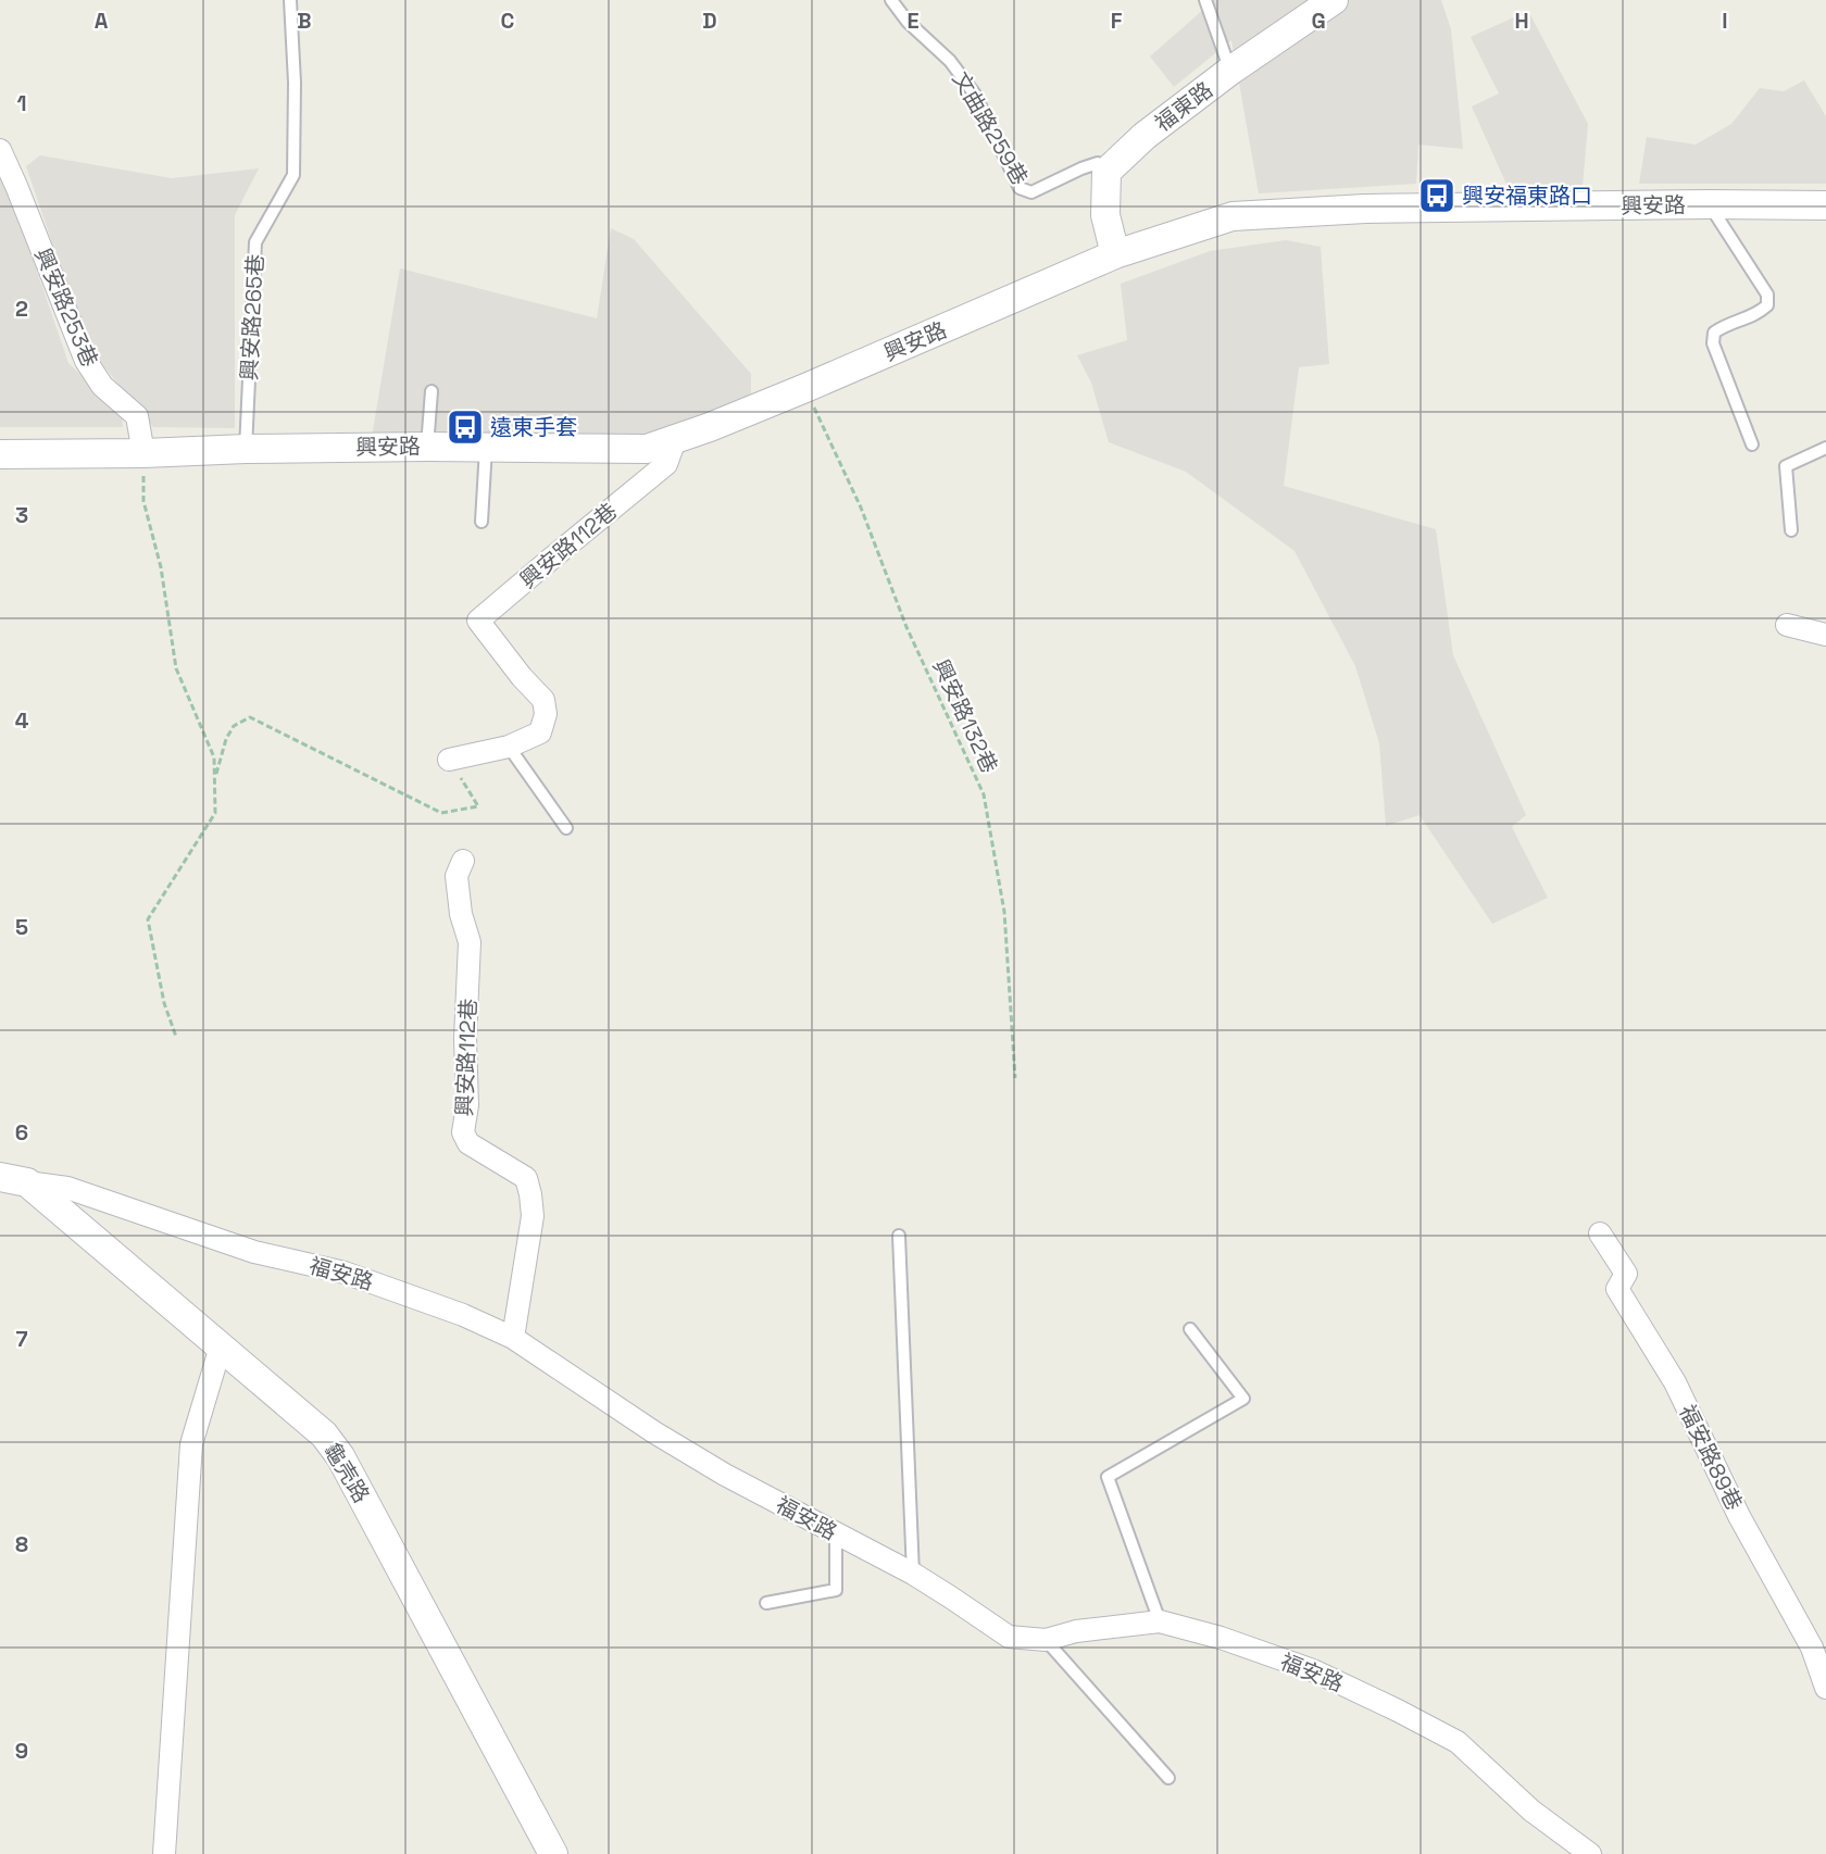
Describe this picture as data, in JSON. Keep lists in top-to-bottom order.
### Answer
{
  "streets": {
    "street": [
      "福東路",
      "興安路",
      "興安路253巷",
      "興安路112巷",
      "福安路",
      "福安路89巷",
      "龜壳路"
    ],
    "lane": ["文曲路259巷", "興安路265巷"],
    "path": ["興安路132巷"]
  },
  "crossings": [
    ["福東路", "文曲路259巷"],
    ["興安路", "興安路253巷"],
    ["興安路", "興安路265巷"],
    ["興安路", "興安路112巷"],
    ["興安路", "興安路132巷"],
    ["興安路112巷", "福安路"],
    ["福安路", "龜壳路"]
  ],
  "places": {
    "bus stop": ["興安福東路口", "遠東手套"]
  },
  "grid": {
    "columns": [
      "A",
      "B",
      "C",
      "D",
      "E",
      "F",
      "G",
      "H",
      "I"
    ],
    "rows": [
      "1",
      "2",
      "3",
      "4",
      "5",
      "6",
      "7",
      "8",
      "9"
    ]
  }
}
